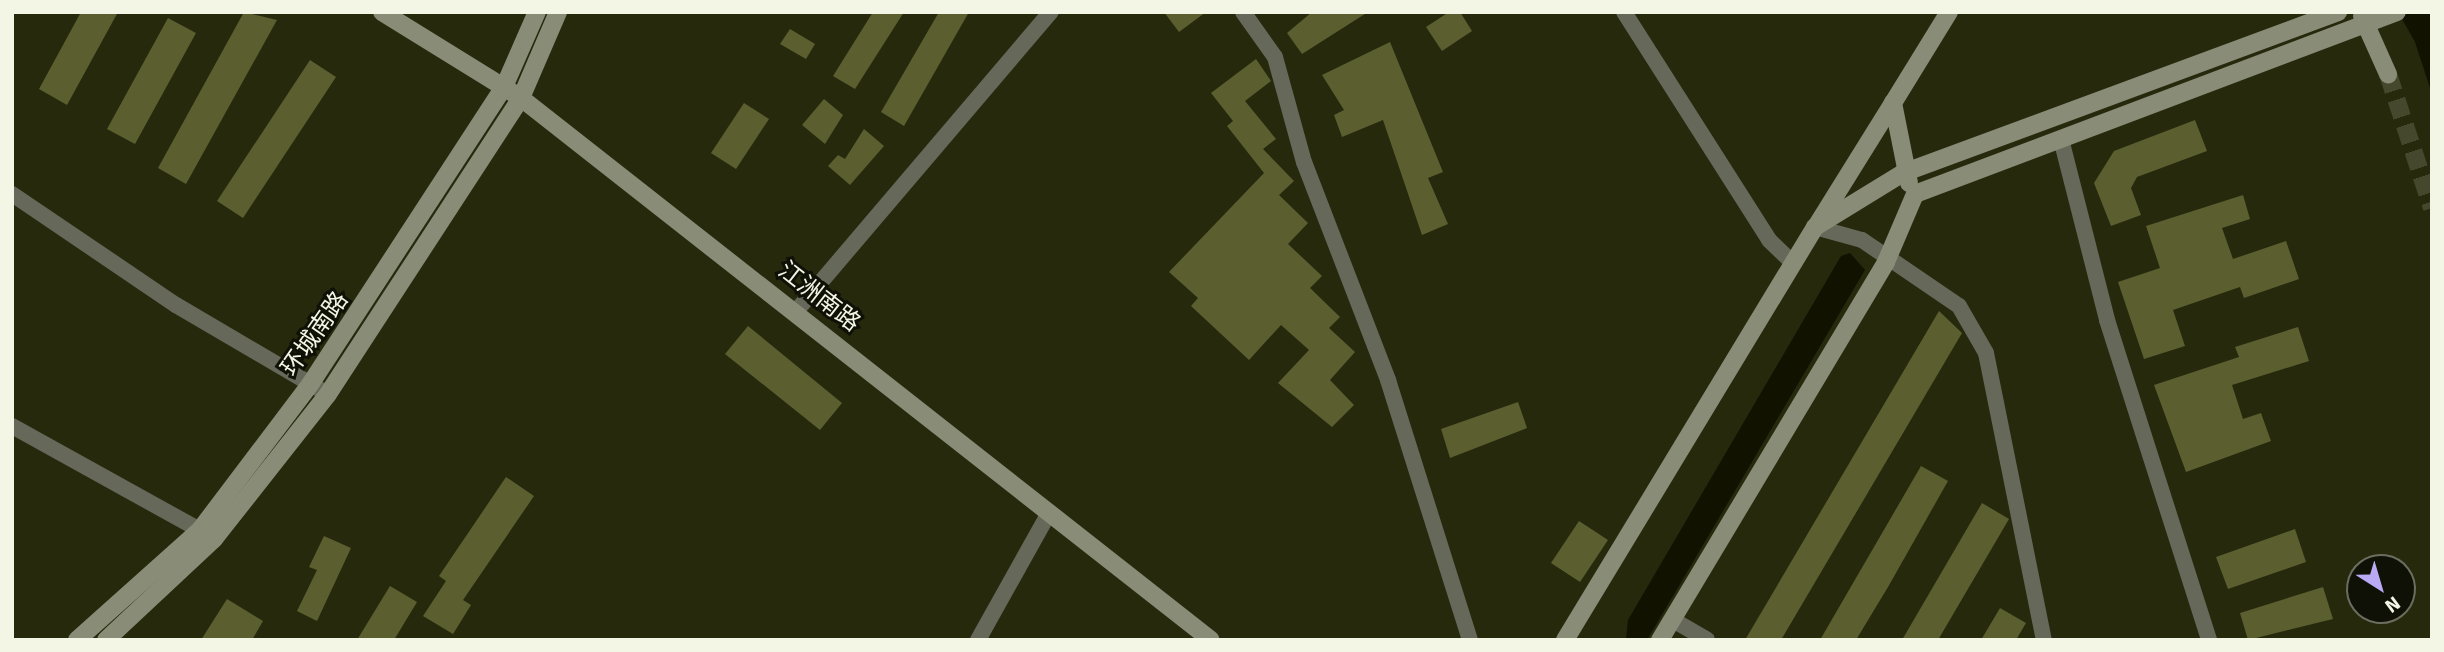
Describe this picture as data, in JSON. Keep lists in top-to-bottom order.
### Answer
{
  "streets": {
    "main road": ["江洲南路", "环城南路"]
  },
  "crossings": [
    ["江洲南路", "环城南路"]
  ],
  "north": "bottom right"
}
